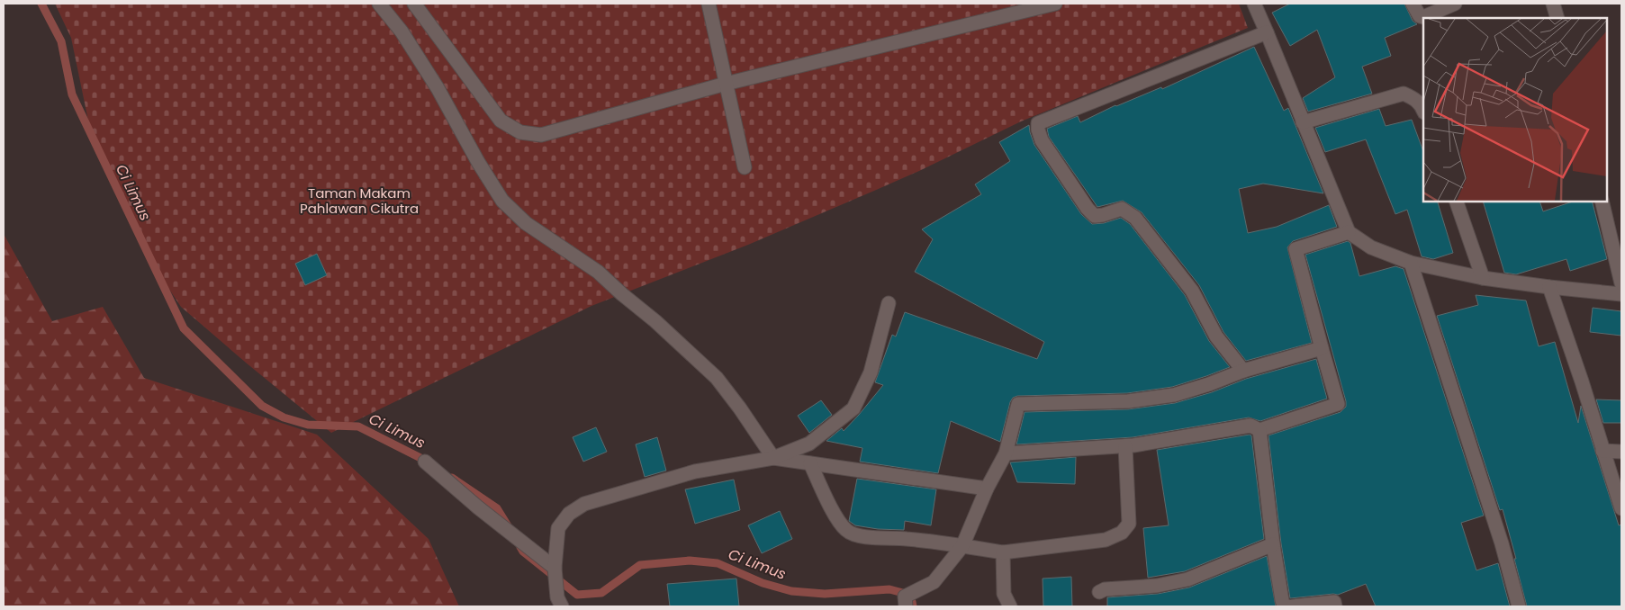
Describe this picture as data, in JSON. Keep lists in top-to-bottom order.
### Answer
{
  "water": ["Ci Limus"],
  "parks": ["Taman Makam Pahlawan Cikutra"]
}
